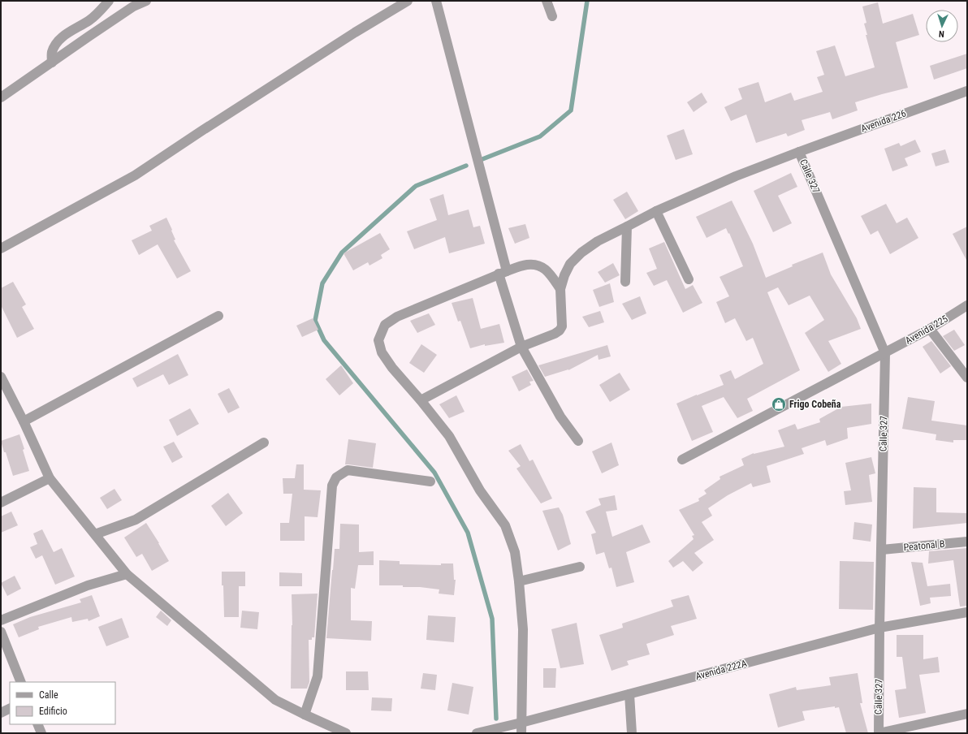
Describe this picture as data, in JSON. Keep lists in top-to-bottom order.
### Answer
{
  "streets": {
    "street": [
      "Avenida 226",
      "Calle 327",
      "Avenida 225",
      "Peatonal B",
      "Avenida 222A"
    ]
  },
  "crossings": [
    ["Avenida 226", "Calle 327"],
    ["Calle 327", "Avenida 225"],
    ["Calle 327", "Peatonal B"],
    ["Calle 327", "Avenida 222A"]
  ],
  "places": {
    "shop": ["Frigo Cobeña"]
  },
  "legend": ["Calle", "Edificio"],
  "north": "bottom"
}
